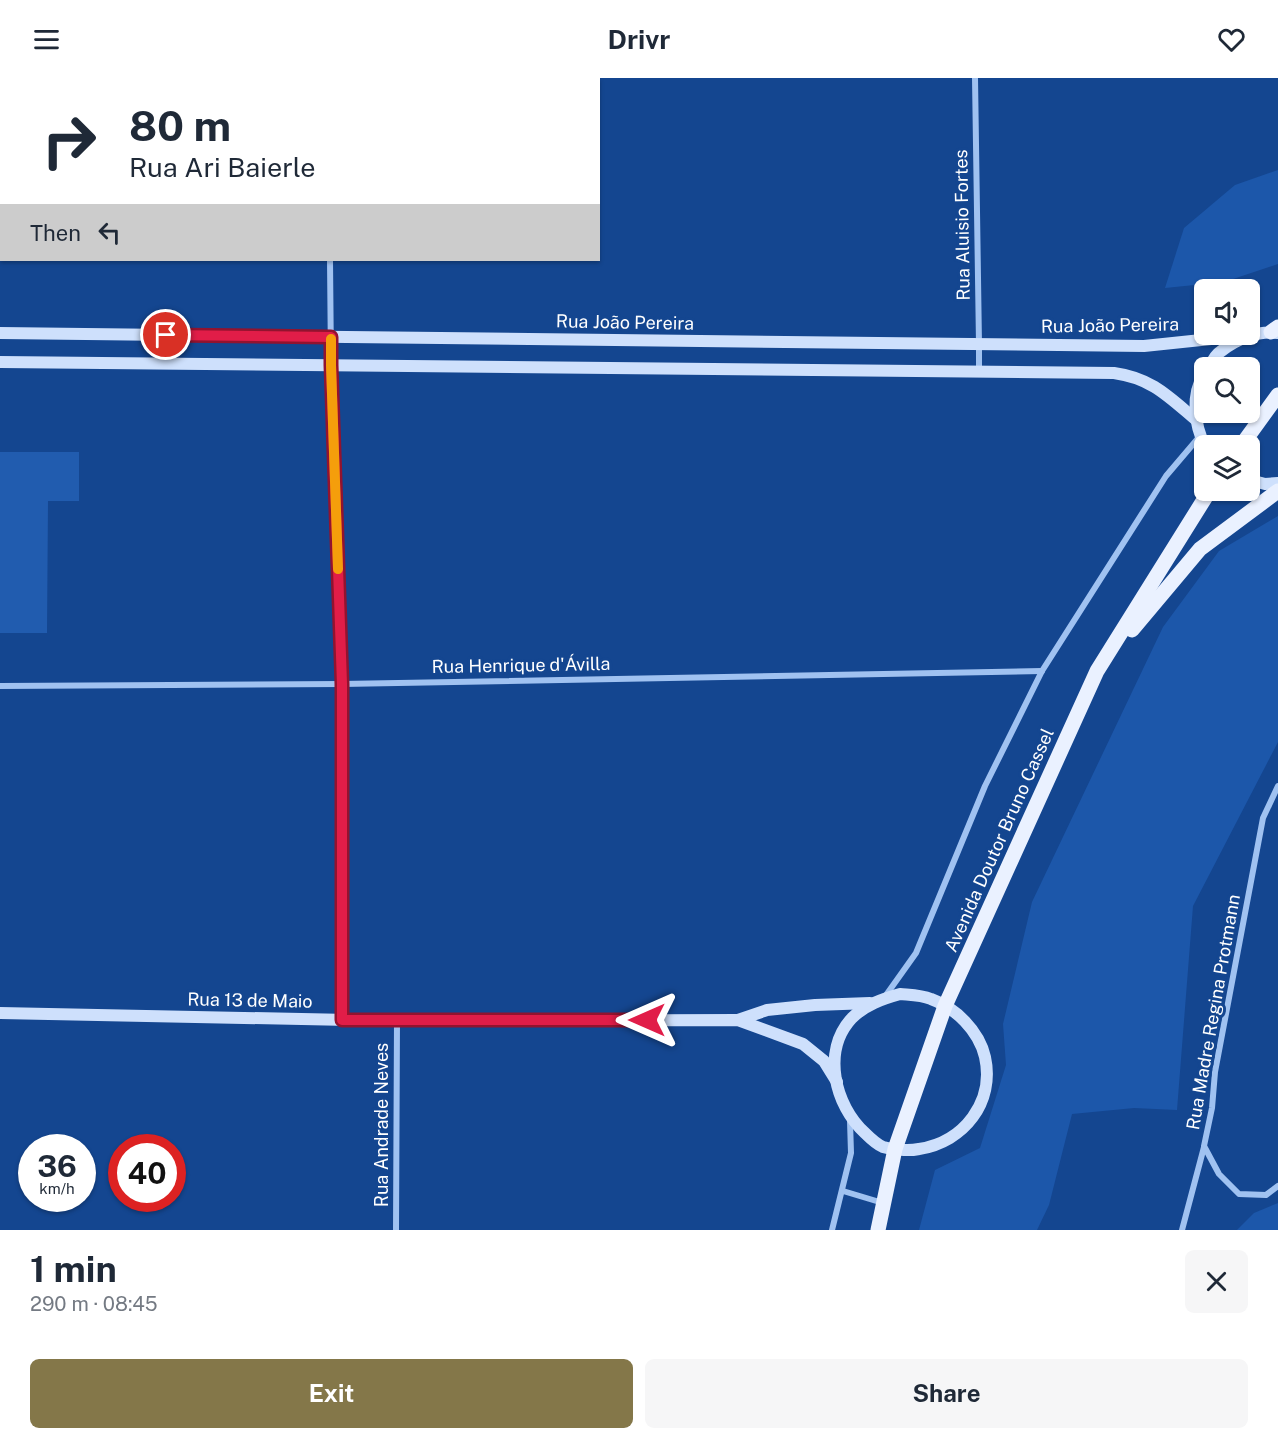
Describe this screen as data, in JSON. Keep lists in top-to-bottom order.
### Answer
{
  "streets": {
    "main road": ["Avenida Doutor Bruno Cassel"],
    "street": [
      "Rua Aluisio Fortes",
      "Rua João Pereira",
      "Rua Henrique d'Ávilla",
      "Rua 13 de Maio",
      "Rua Madre Regina Protmann",
      "Rua Andrade Neves"
    ]
  },
  "crossings": [
    ["Rua Aluisio Fortes", "Rua João Pereira"],
    ["Rua 13 de Maio", "Rua Andrade Neves"]
  ],
  "page": {
    "header": "Drivr",
    "turn": ["80 m", "Rua Ari Baierle"],
    "then": "Then",
    "speed": "36 km/h",
    "limit": "40",
    "heading": ["1 min", "290 m · 08:45"],
    "buttons": ["Exit", "Share"]
  }
}
